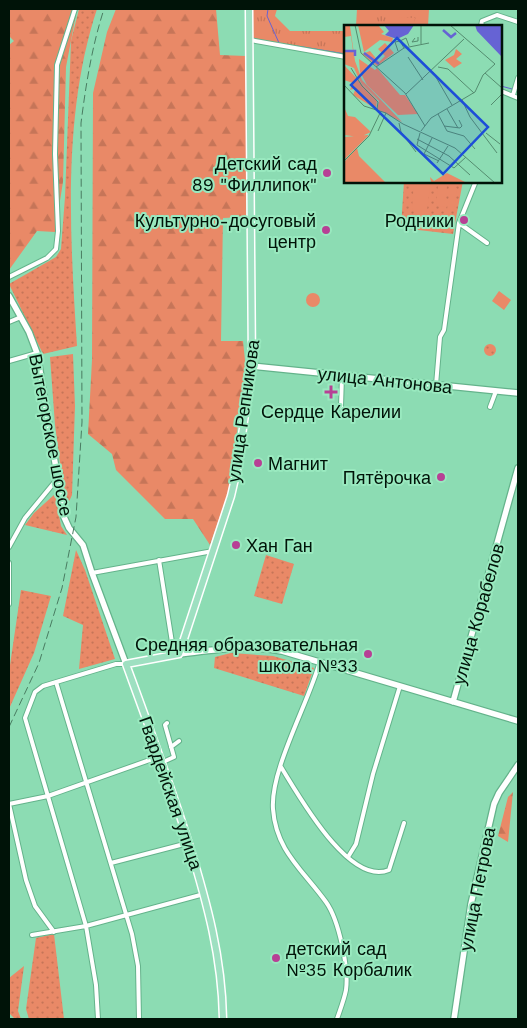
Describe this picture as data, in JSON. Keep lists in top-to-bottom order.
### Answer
{
  "streets": {
    "main road": ["улица Репникова", "Гвардейская улица"],
    "street": [
      "улица Антонова",
      "Вытегорское шоссе",
      "улица Корабелов",
      "улица Петрова"
    ]
  },
  "crossings": [
    ["улица Антонова", "улица Репникова"],
    ["Вытегорское шоссе", "Гвардейская улица"]
  ],
  "places": {
    "other": [
      "Детский сад 89 \"Филлипок\"",
      "Родники",
      "Культурно-досуговый центр",
      "Магнит",
      "Пятёрочка",
      "Хан Ган",
      "Средняя образовательная школа №33",
      "детский сад №35 Корбалик"
    ],
    "health": ["Сердце Карелии"]
  }
}
